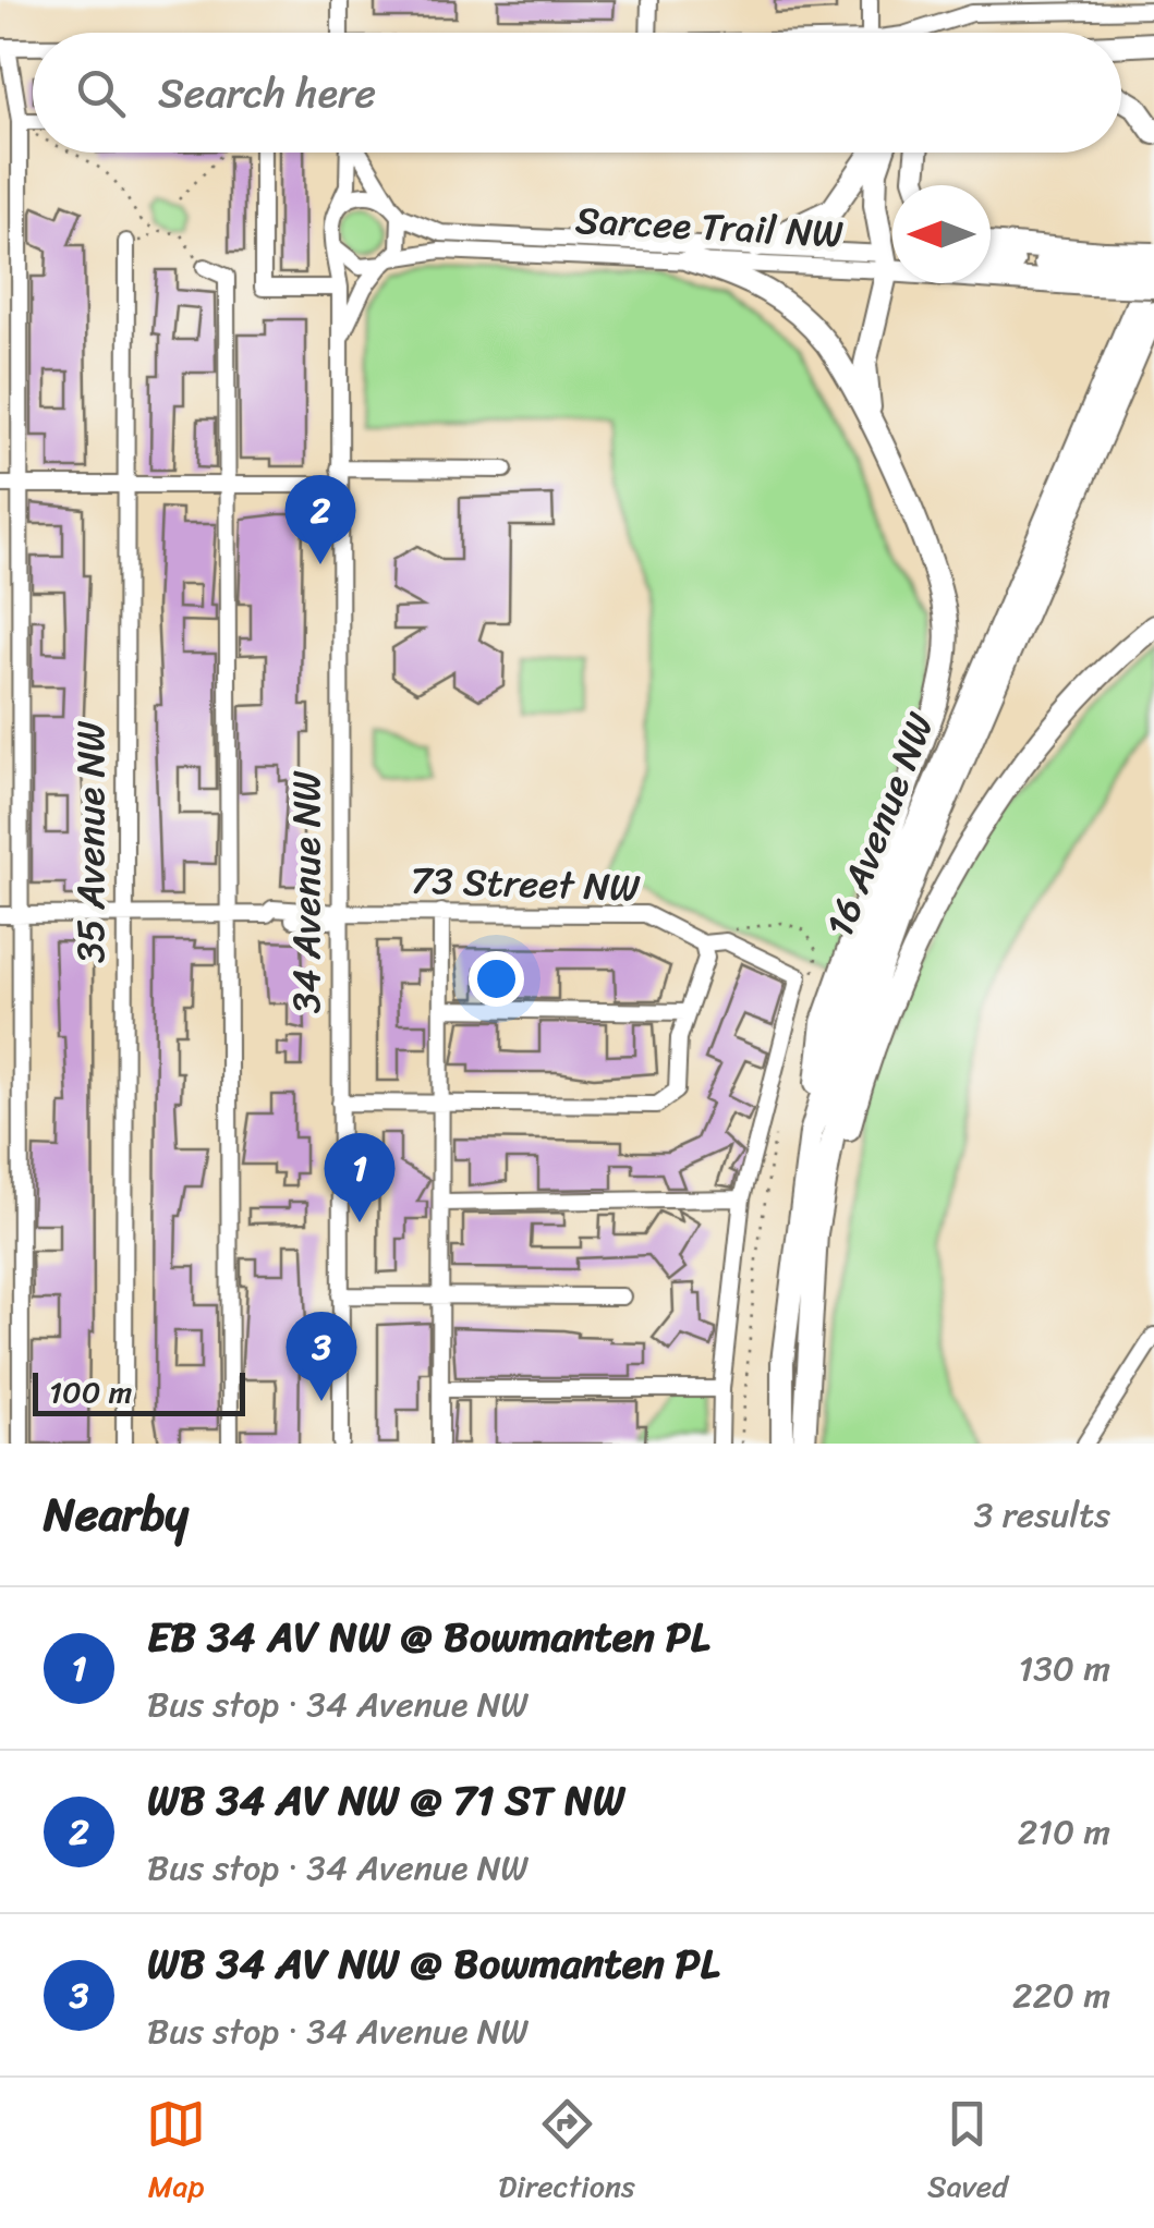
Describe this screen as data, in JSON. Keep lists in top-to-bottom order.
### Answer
{
  "streets": {
    "highway": ["Sarcee Trail NW", "16 Avenue NW"],
    "street": ["35 Avenue NW", "73 Street NW", "34 Avenue NW"]
  },
  "crossings": [
    ["Sarcee Trail NW", "34 Avenue NW"],
    ["35 Avenue NW", "73 Street NW"],
    ["73 Street NW", "34 Avenue NW"]
  ],
  "scale_bar": "100 m",
  "north": "left",
  "page": {
    "search": "Search here",
    "pins": ["2", "1", "3"],
    "scale": "100 m",
    "heading": ["Nearby", "3 results"],
    "list": [
      {
        "mark": "1",
        "name": "EB 34 AV NW @ Bowmanten PL",
        "note": "Bus stop · 34 Avenue NW",
        "value": "130 m"
      },
      {
        "mark": "2",
        "name": "WB 34 AV NW @ 71 ST NW",
        "note": "Bus stop · 34 Avenue NW",
        "value": "210 m"
      },
      {
        "mark": "3",
        "name": "WB 34 AV NW @ Bowmanten PL",
        "note": "Bus stop · 34 Avenue NW",
        "value": "220 m"
      }
    ],
    "nav": ["Map", "Directions", "Saved"]
  }
}
